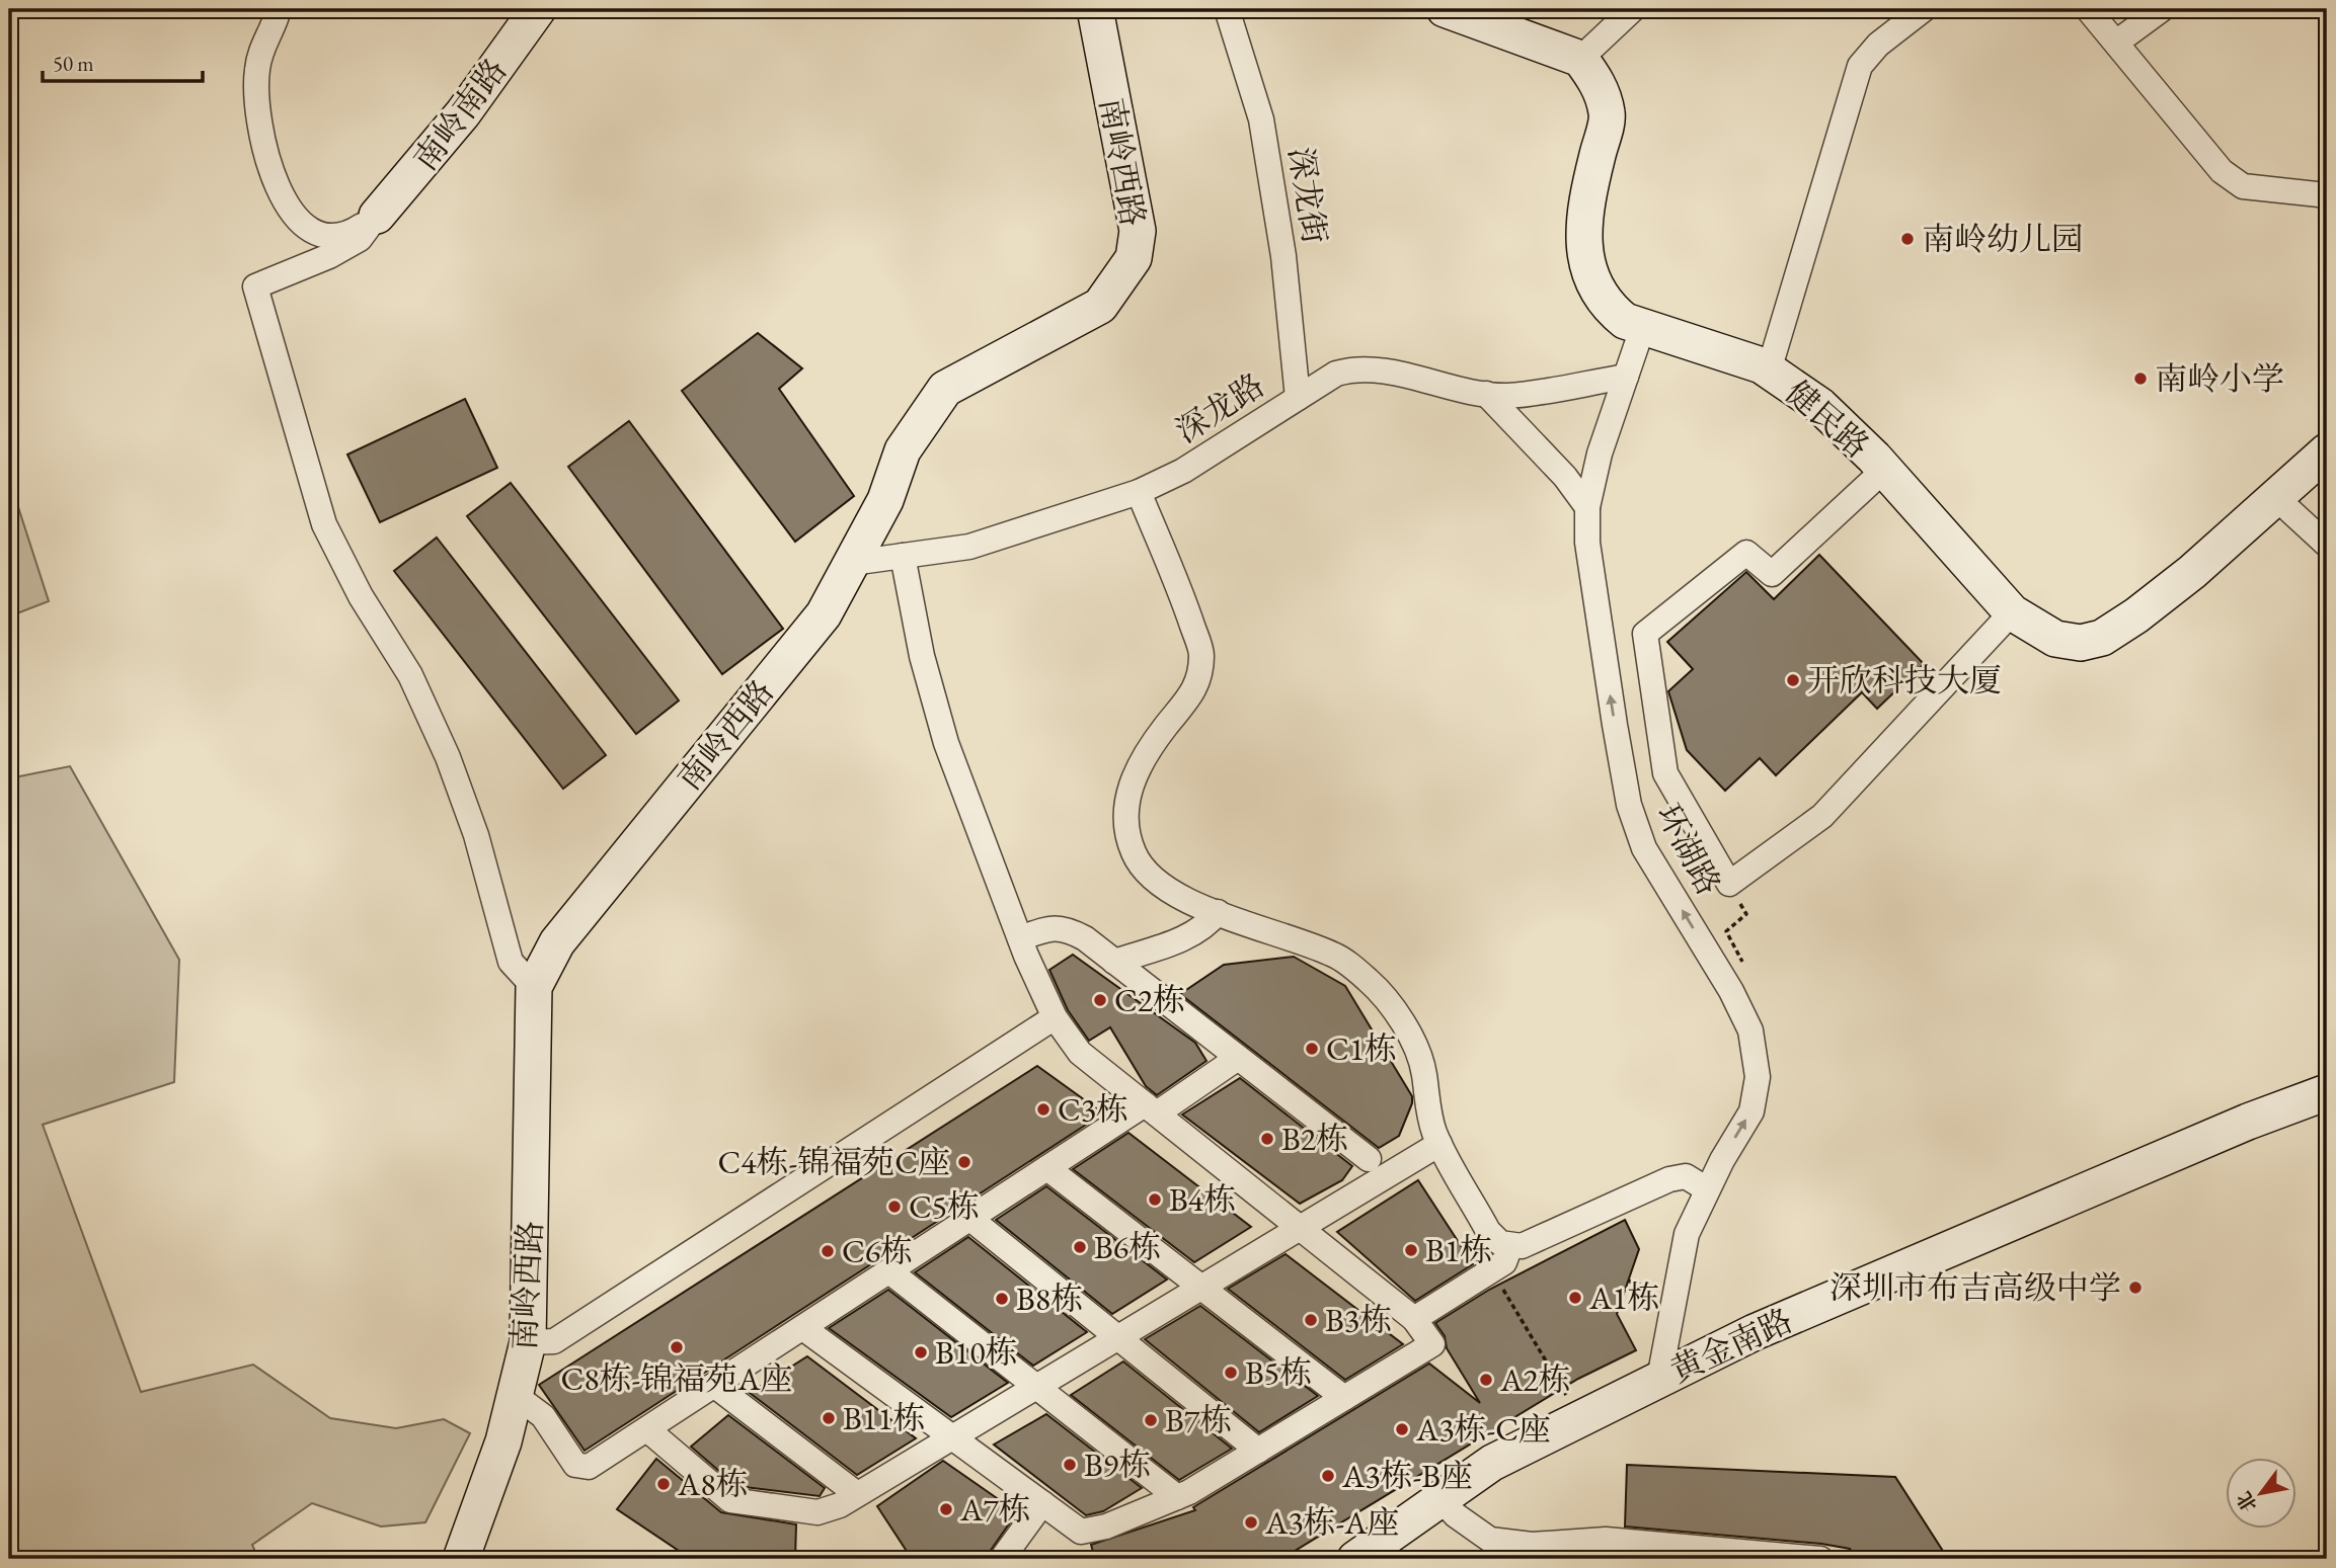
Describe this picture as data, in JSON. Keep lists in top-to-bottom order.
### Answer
{
  "streets": {
    "street": [
      "南岭南路",
      "南岭西路",
      "深龙街",
      "深龙路",
      "健民路",
      "环湖路",
      "黄金南路"
    ]
  },
  "crossings": [
    ["南岭西路", "深龙路"],
    ["深龙街", "深龙路"],
    ["深龙路", "环湖路"],
    ["健民路", "环湖路"],
    ["环湖路", "黄金南路"]
  ],
  "one_way": ["环湖路"],
  "places": [
    "南岭幼儿园",
    "南岭小学",
    "开欣科技大厦",
    "C2栋",
    "C1栋",
    "C3栋",
    "B2栋",
    "C4栋-锦福苑C座",
    "B4栋",
    "C5栋",
    "B6栋",
    "B1栋",
    "C6栋",
    "深圳市布吉高级中学",
    "A1栋",
    "B8栋",
    "B3栋",
    "C8栋-锦福苑A座",
    "B10栋",
    "B5栋",
    "A2栋",
    "B11栋",
    "B7栋",
    "A3栋-C座",
    "B9栋",
    "A3栋-B座",
    "A8栋",
    "A7栋",
    "A3栋-A座"
  ],
  "scale_bar": "50 m",
  "north": "bottom left"
}
